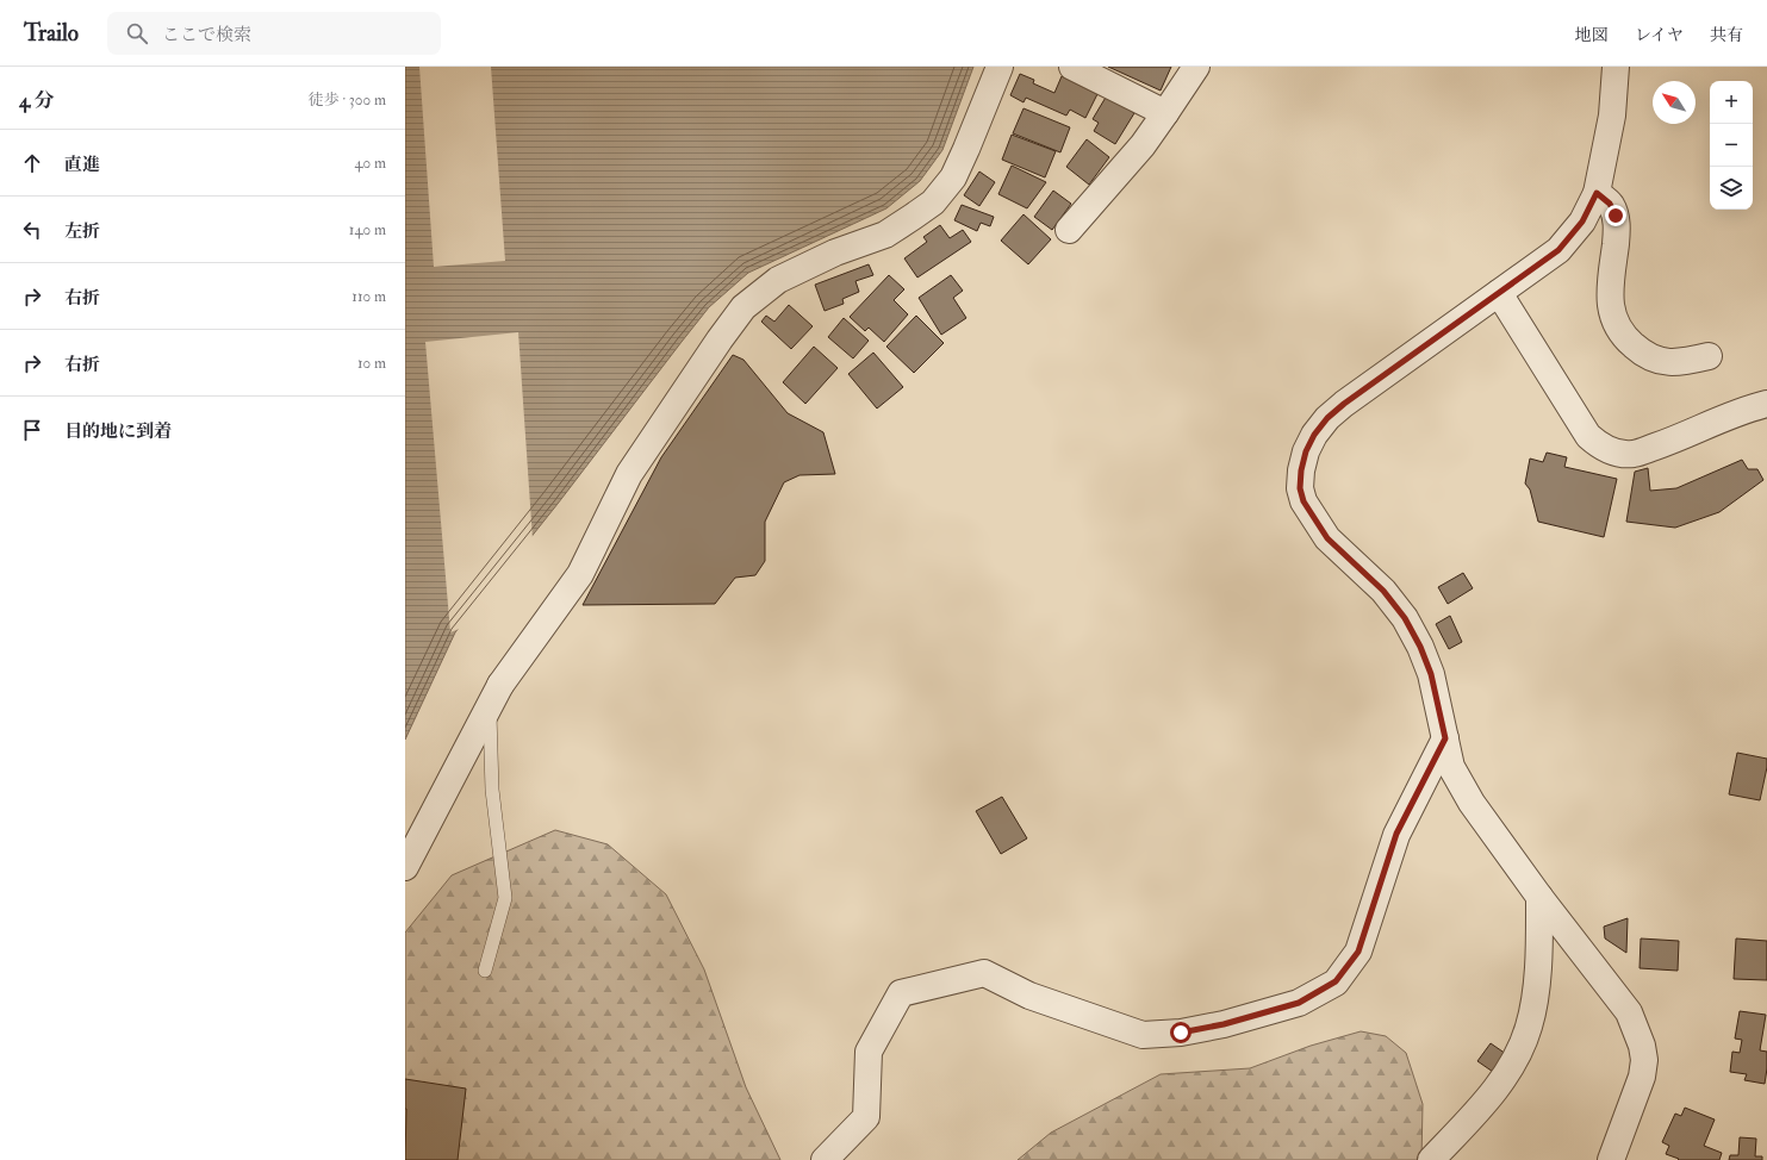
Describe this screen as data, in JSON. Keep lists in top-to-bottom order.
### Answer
{
  "north": "top left",
  "page": {
    "header": "Trailo",
    "search": "ここで検索",
    "nav": ["地図", "レイヤ", "共有"],
    "heading": ["4 分", "徒歩 · 300 m"],
    "map_buttons": ["+", "−"],
    "list": [
      ["直進", "40 m"],
      ["左折", "140 m"],
      ["右折", "110 m"],
      ["右折", "10 m"],
      "目的地に到着"
    ]
  }
}
